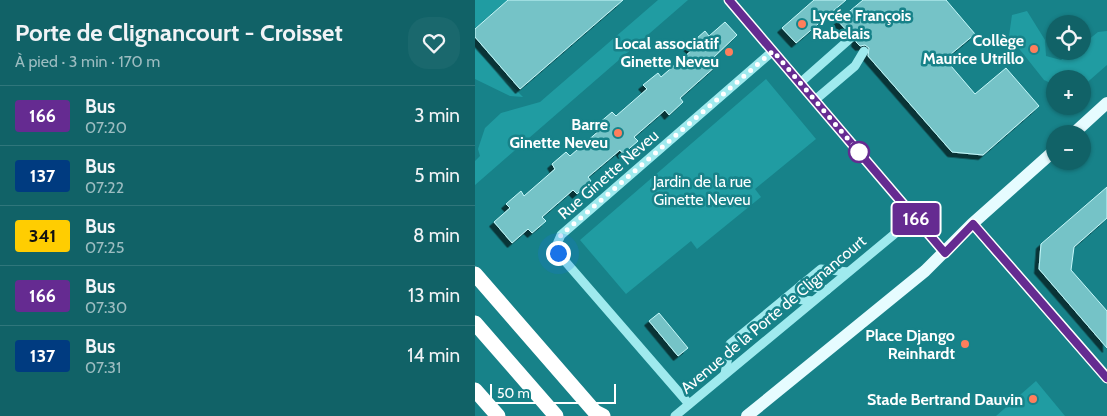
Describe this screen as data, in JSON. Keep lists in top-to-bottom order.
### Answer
{
  "streets": {
    "street": ["Rue Ginette Neveu", "Avenue de la Porte de Clignancourt"]
  },
  "crossings": [
    ["Rue Ginette Neveu", "Avenue de la Porte de Clignancourt"]
  ],
  "parks": ["Jardin de la rue Ginette Neveu"],
  "places": [
    "Lycée François Rabelais",
    "Collège Maurice Utrillo",
    "Local associatif Ginette Neveu",
    "Barre Ginette Neveu",
    "Place Django Reinhardt",
    "Stade Bertrand Dauvin"
  ],
  "lines": ["bus line 166"],
  "scale_bar": "50 m",
  "page": {
    "heading": ["Porte de Clignancourt - Croisset", "À pied · 3 min · 170 m"],
    "on_map": "166",
    "map_buttons": ["+", "−"],
    "list": [
      {
        "mark": "166",
        "name": "Bus",
        "note": "07:20",
        "value": "3 min"
      },
      {
        "mark": "137",
        "name": "Bus",
        "note": "07:22",
        "value": "5 min"
      },
      {
        "mark": "341",
        "name": "Bus",
        "note": "07:25",
        "value": "8 min"
      },
      {
        "mark": "166",
        "name": "Bus",
        "note": "07:30",
        "value": "13 min"
      },
      {
        "mark": "137",
        "name": "Bus",
        "note": "07:31",
        "value": "14 min"
      }
    ],
    "scale": "50 m"
  }
}
